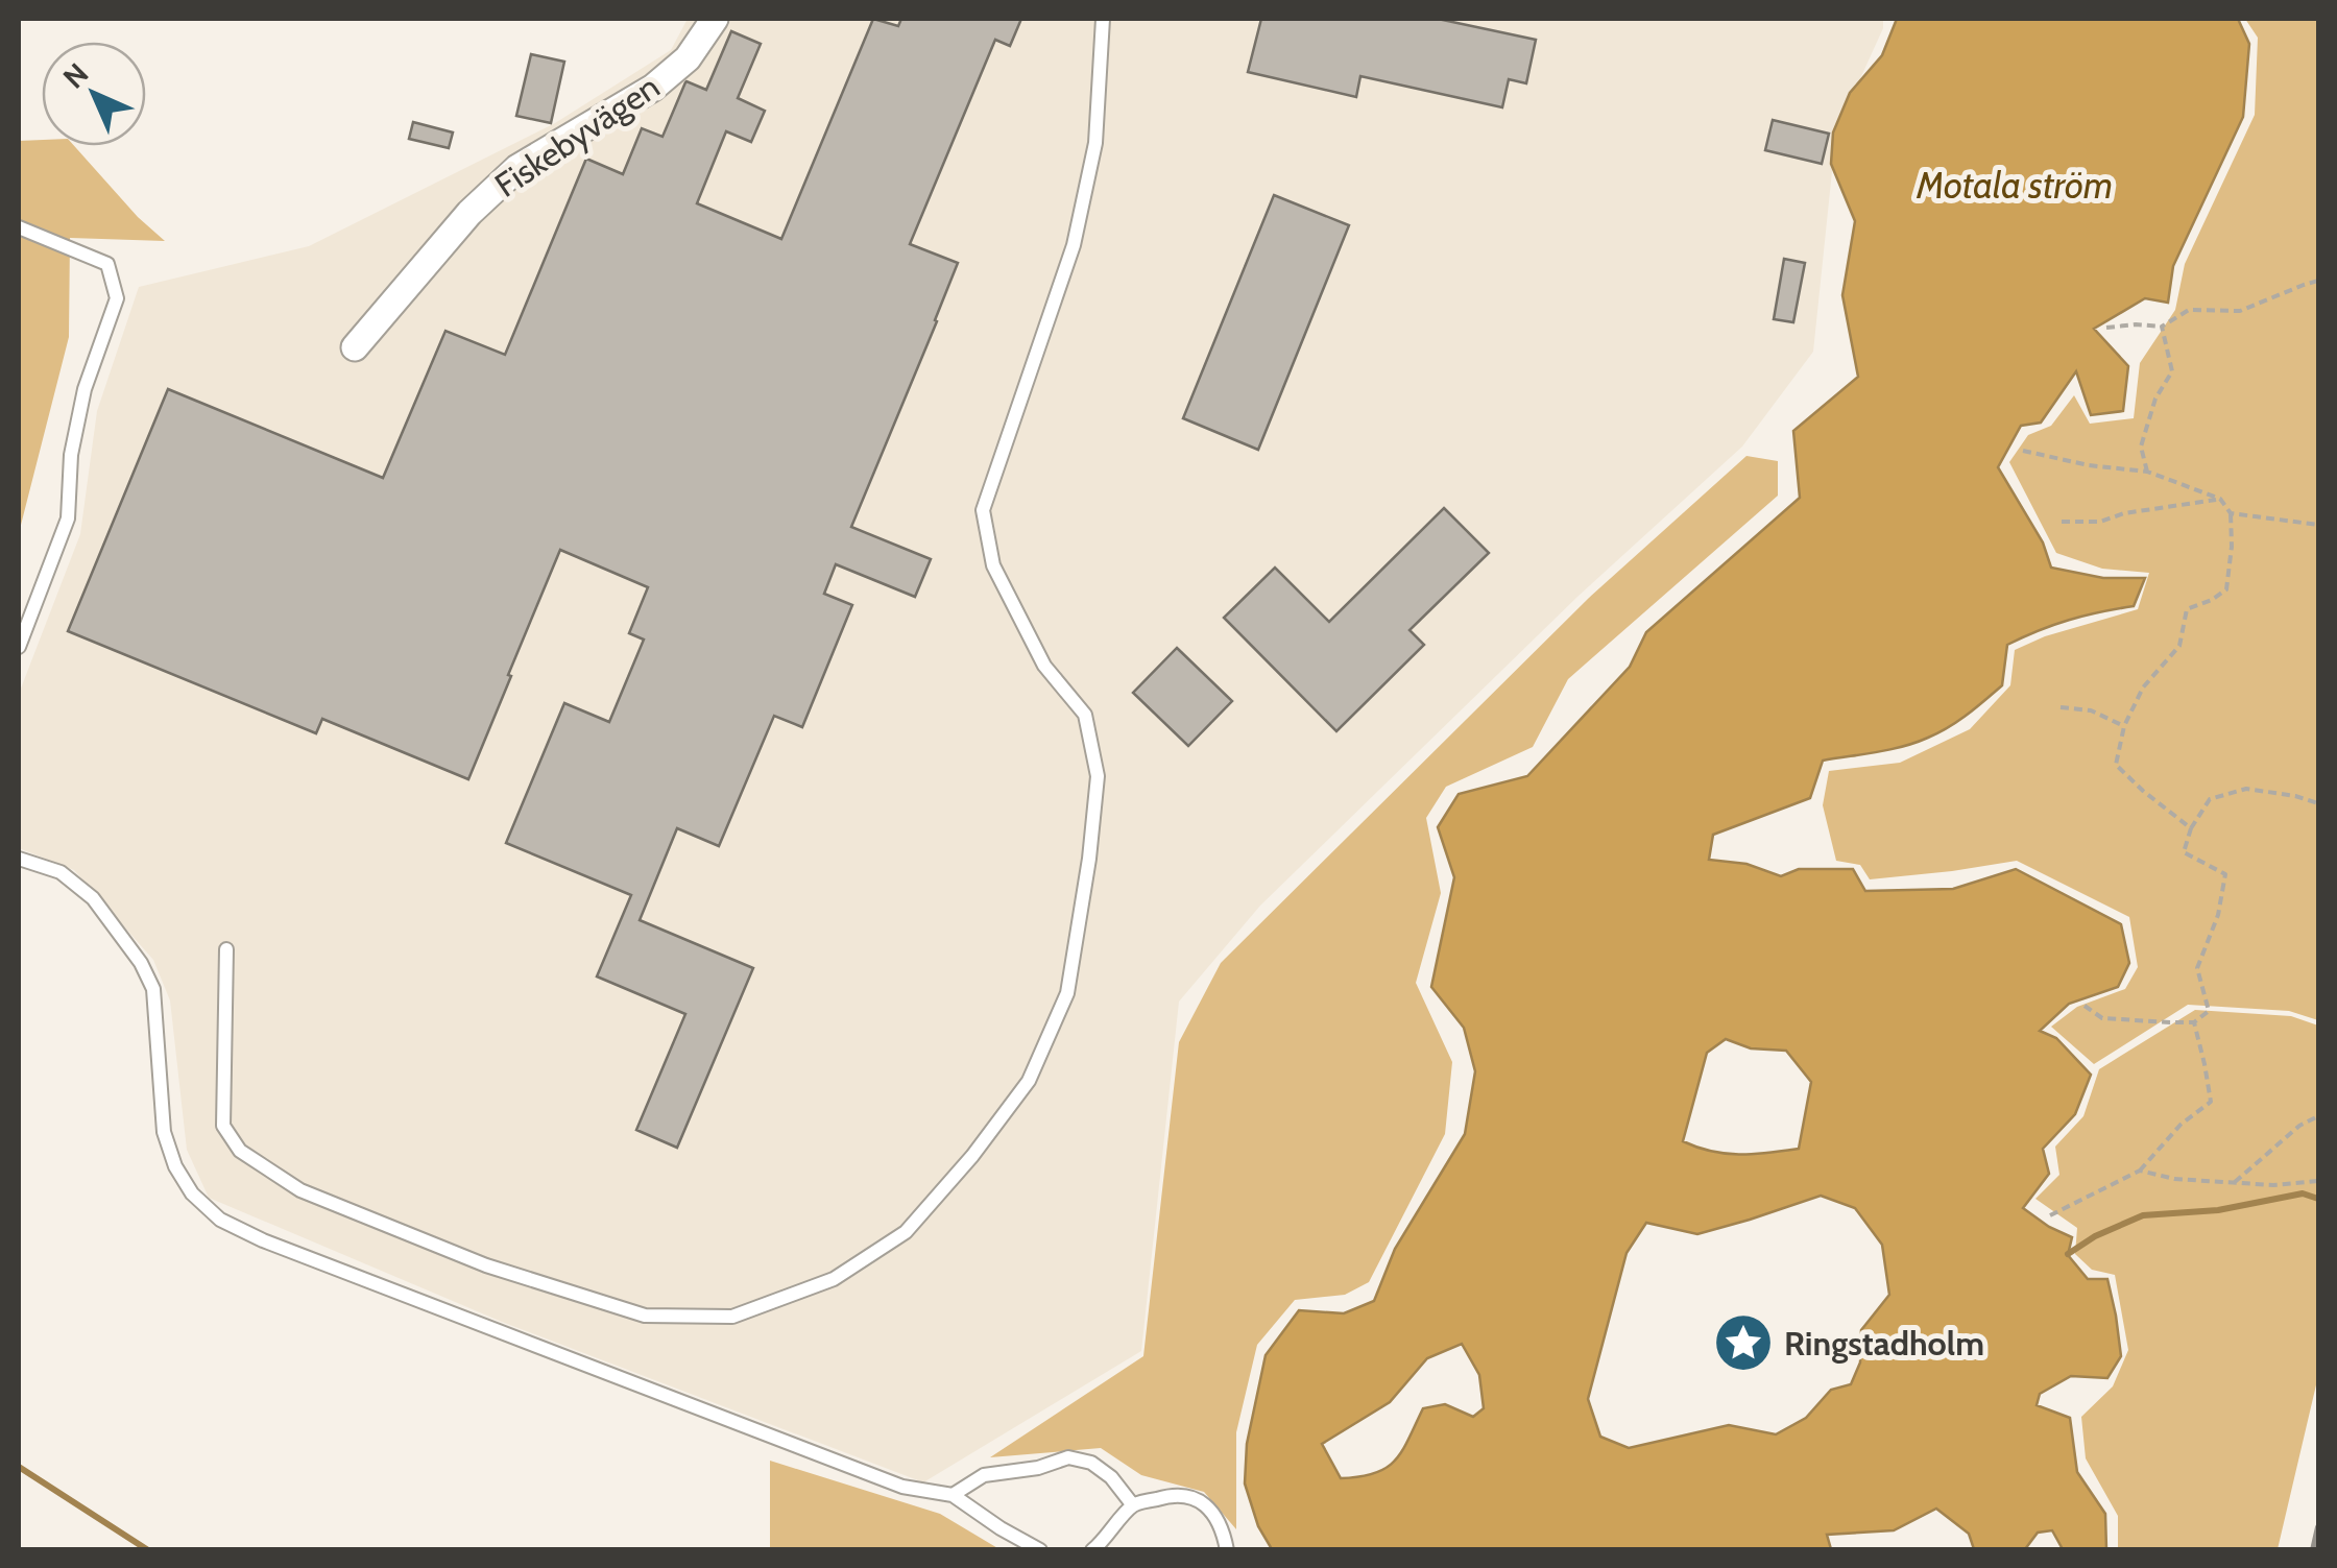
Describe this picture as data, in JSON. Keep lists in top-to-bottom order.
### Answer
{
  "streets": {
    "street": ["Fiskebyvägen"]
  },
  "water": ["Motala ström"],
  "places": {
    "place": ["Ringstadholm"]
  },
  "north": "top left"
}
